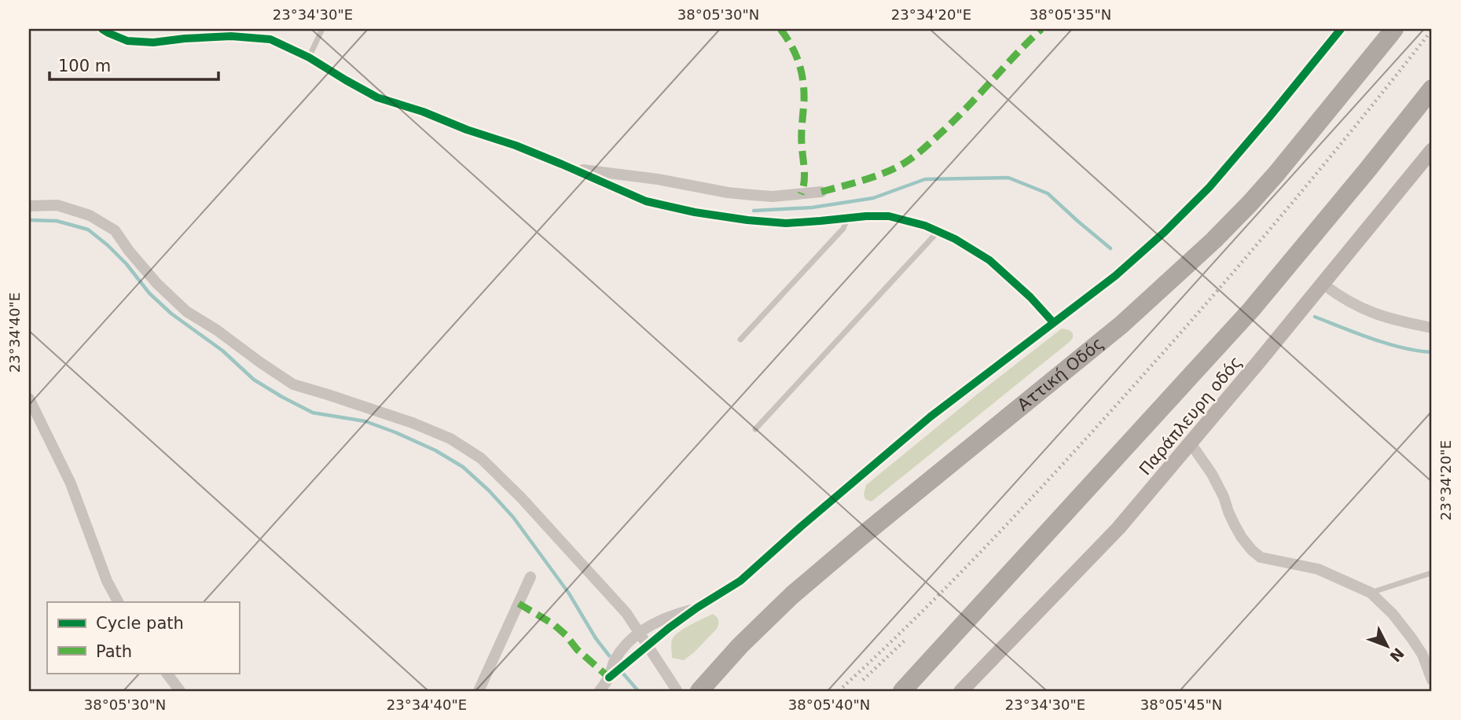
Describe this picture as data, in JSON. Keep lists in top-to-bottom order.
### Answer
{
  "streets": {
    "highway": ["Αττική Οδός"],
    "street": ["Παράπλευρη οδός"]
  },
  "legend": ["Cycle path", "Path"],
  "scale_bar": "100 m",
  "north": "bottom right",
  "coordinates": [
    "23°34'30\"E",
    "38°05'30\"N",
    "23°34'20\"E",
    "38°05'35\"N",
    "23°34'40\"E",
    "38°05'40\"N",
    "38°05'45\"N"
  ]
}
